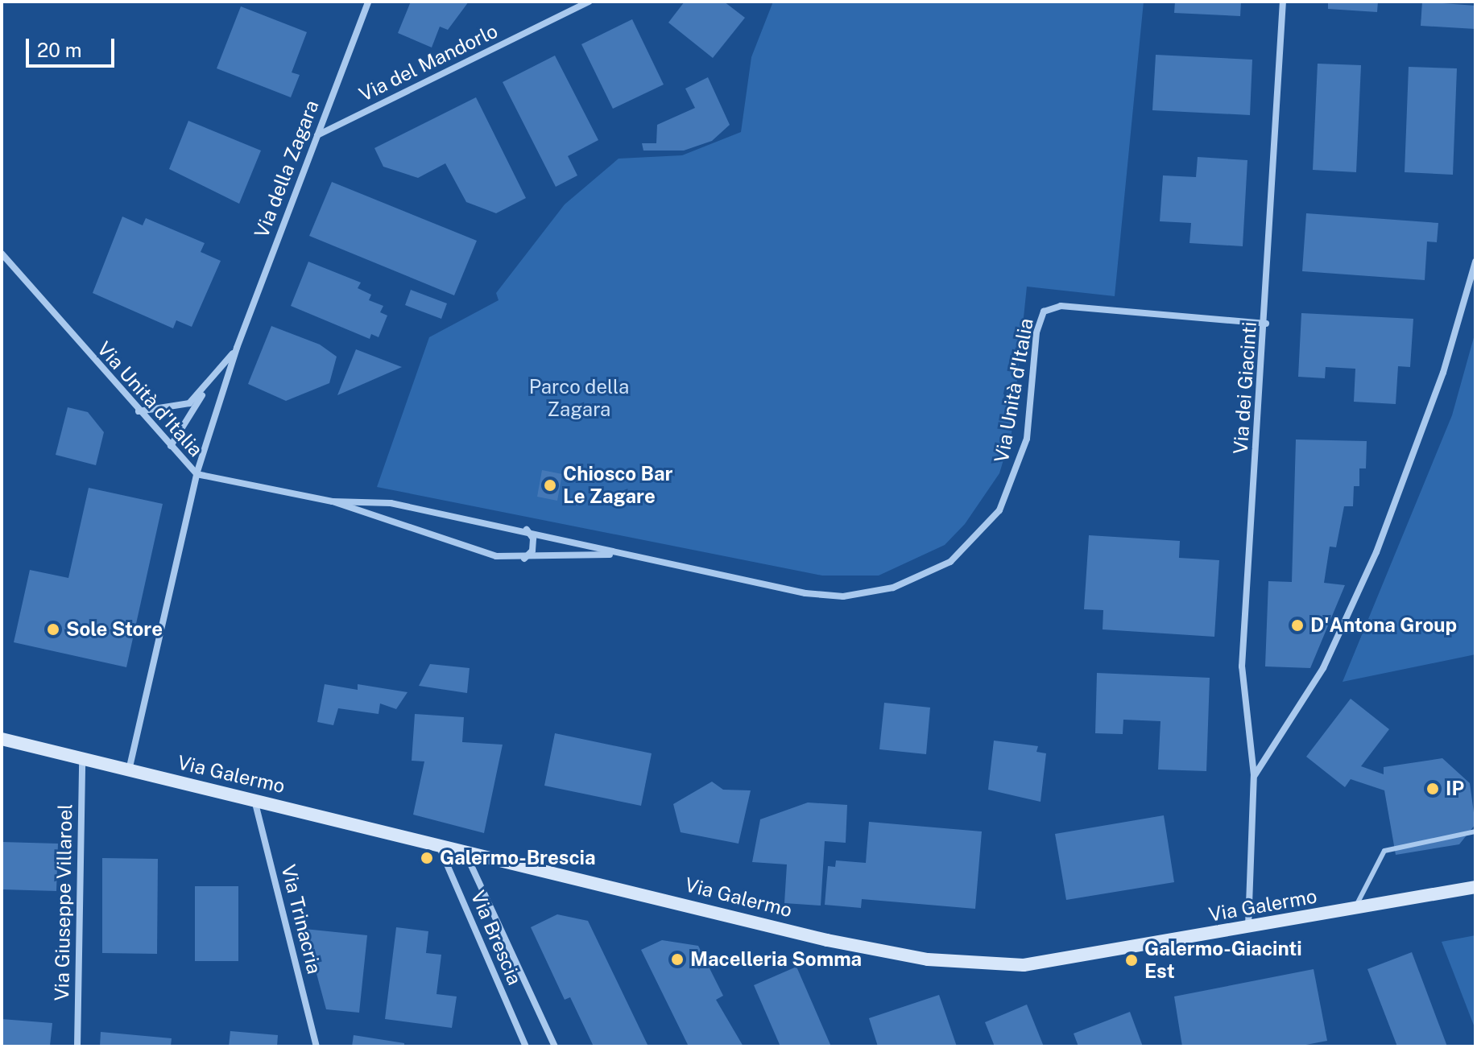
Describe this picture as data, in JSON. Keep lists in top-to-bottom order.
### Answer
{
  "streets": {
    "main road": ["Via Galermo"],
    "street": [
      "Via del Mandorlo",
      "Via della Zagara",
      "Via dei Giacinti",
      "Via Unità d'Italia",
      "Via Giuseppe Villaroel",
      "Via Trinacria",
      "Via Brescia"
    ]
  },
  "crossings": [
    ["Via del Mandorlo", "Via della Zagara"],
    ["Via dei Giacinti", "Via Unità d'Italia"],
    ["Via dei Giacinti", "Via Galermo"],
    ["Via Galermo", "Via Giuseppe Villaroel"],
    ["Via Galermo", "Via Trinacria"],
    ["Via Galermo", "Via Brescia"]
  ],
  "parks": ["Parco della Zagara"],
  "places": [
    "Chiosco Bar Le Zagare",
    "D'Antona Group",
    "Sole Store",
    "IP",
    "Galermo-Brescia",
    "Macelleria Somma",
    "Galermo-Giacinti Est"
  ],
  "scale_bar": "20 m"
}
